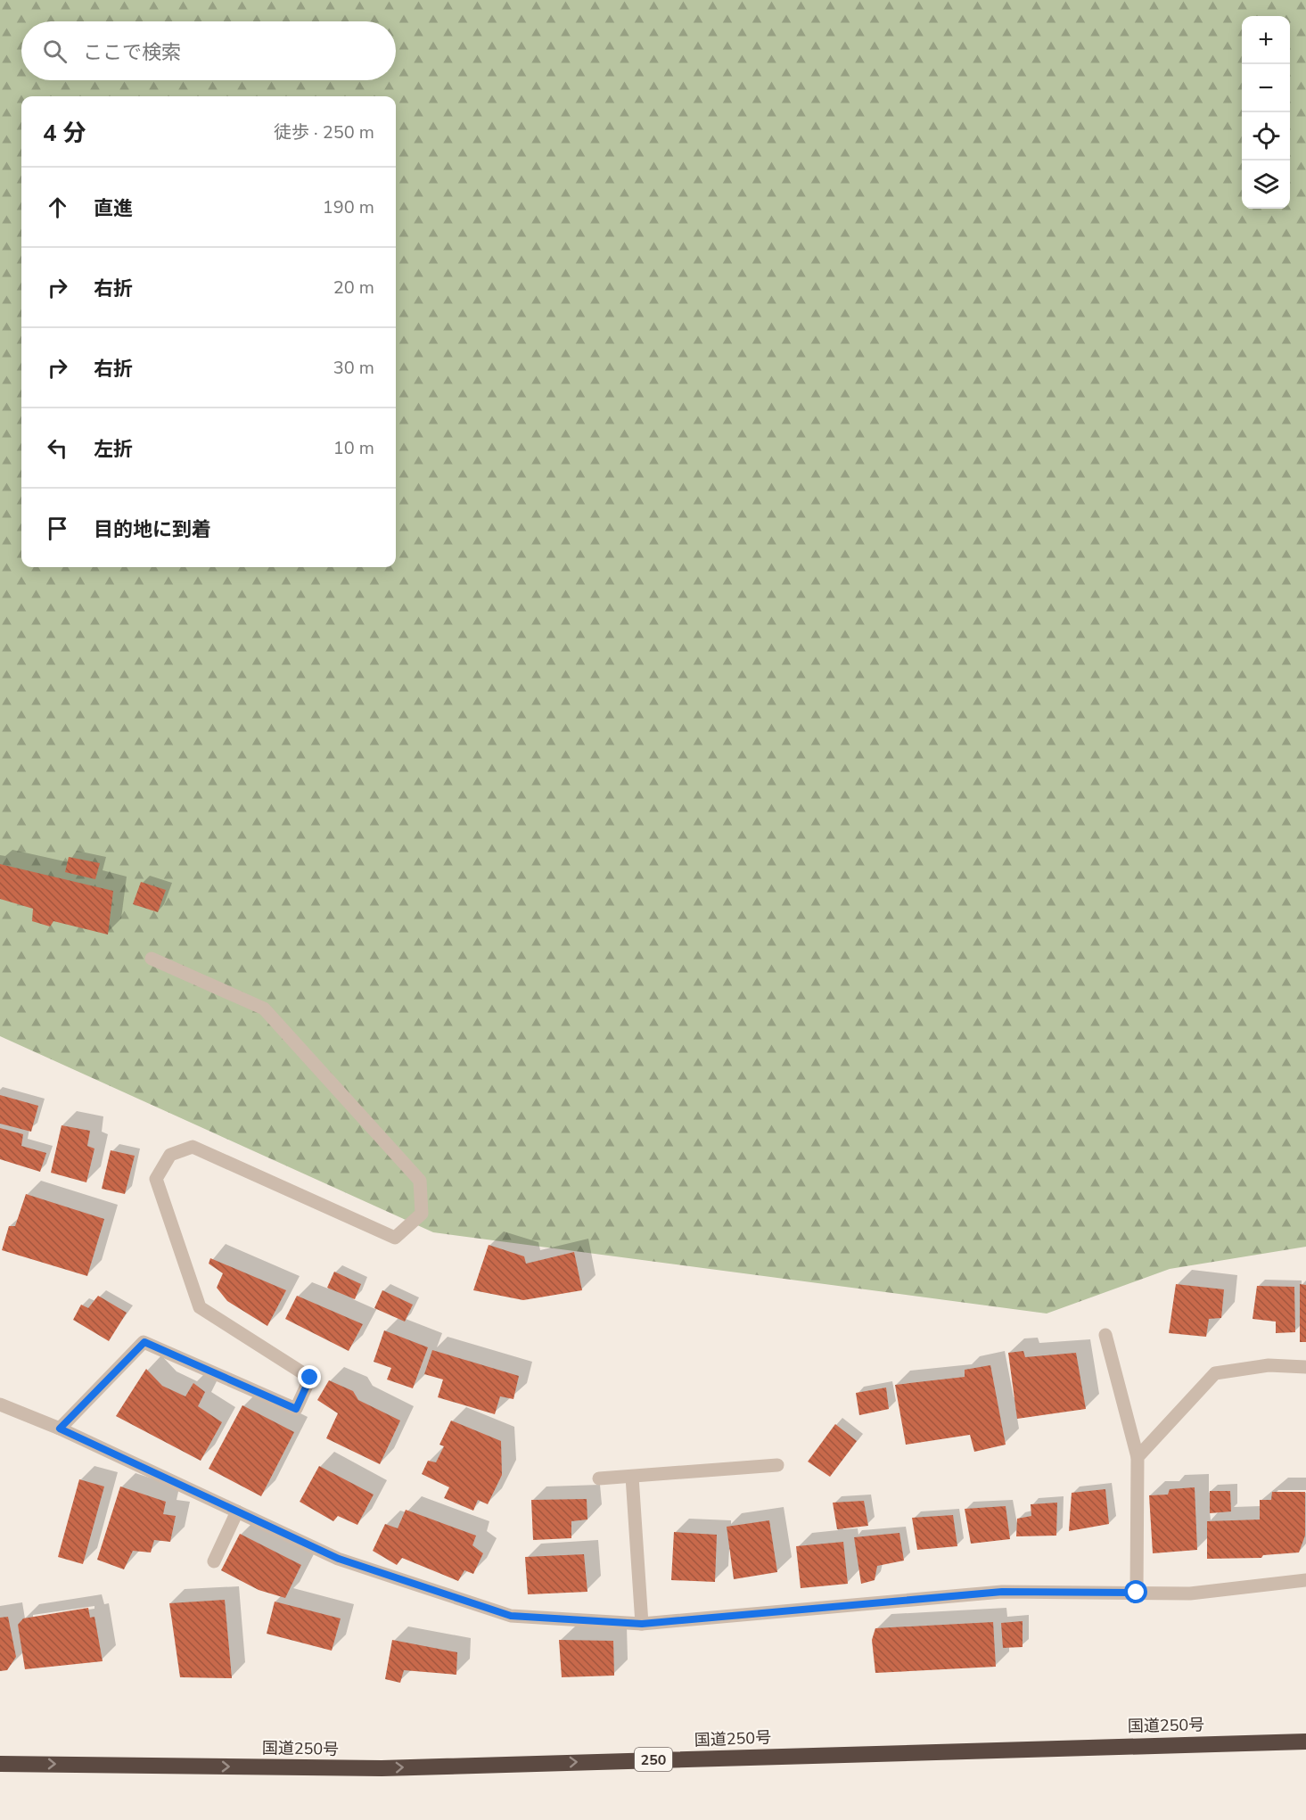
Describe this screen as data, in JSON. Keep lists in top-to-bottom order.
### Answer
{
  "streets": {
    "highway": ["国道250号", "250"]
  },
  "one_way": ["国道250号"],
  "page": {
    "map_buttons": ["+", "−"],
    "search": "ここで検索",
    "heading": ["4 分", "徒歩 · 250 m"],
    "list": [
      ["直進", "190 m"],
      ["右折", "20 m"],
      ["右折", "30 m"],
      ["左折", "10 m"],
      "目的地に到着"
    ]
  }
}
